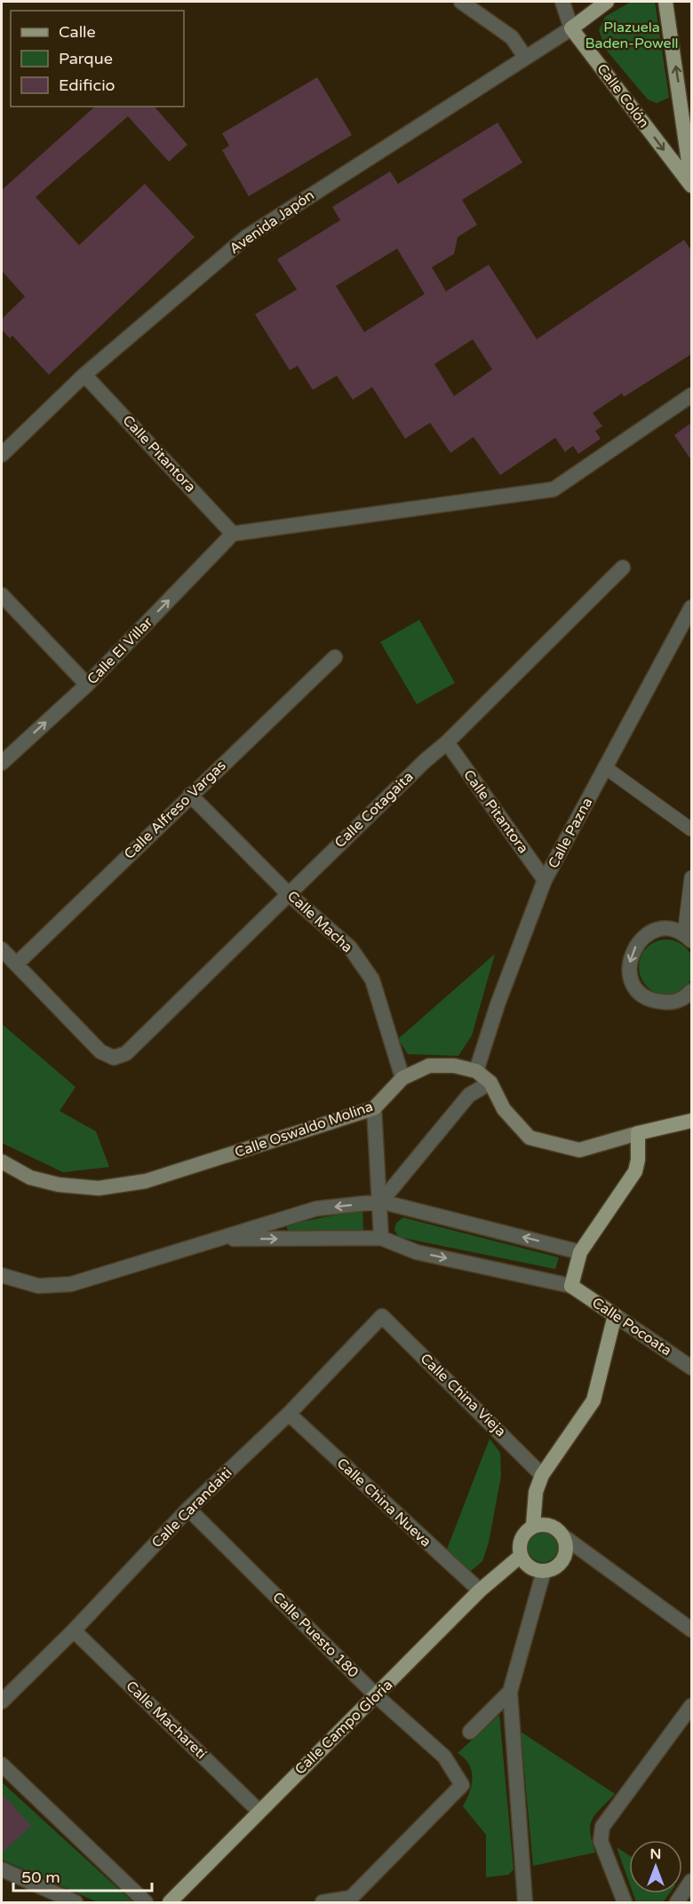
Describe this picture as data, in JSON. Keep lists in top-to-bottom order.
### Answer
{
  "streets": {
    "main road": [
      "Calle Colón",
      "Calle Oswaldo Molina",
      "Calle Pocoata",
      "Calle Campo Gloria"
    ],
    "street": [
      "Avenida Japón",
      "Calle Pitantora",
      "Calle El Villar",
      "Calle Alfreso Vargas",
      "Calle Cotagaita",
      "Calle Pazna",
      "Calle Macha",
      "Calle China Vieja",
      "Calle China Nueva",
      "Calle Carandaiti",
      "Calle Puesto 180",
      "Calle Macharetí"
    ]
  },
  "crossings": [
    ["Calle Colón", "Avenida Japón"],
    ["Avenida Japón", "Calle Pitantora"],
    ["Calle Pitantora", "Calle El Villar"],
    ["Calle Pitantora", "Calle Cotagaita"],
    ["Calle Pitantora", "Calle Pazna"],
    ["Calle Alfreso Vargas", "Calle Cotagaita"],
    ["Calle Alfreso Vargas", "Calle Macha"],
    ["Calle Cotagaita", "Calle Macha"],
    ["Calle Pazna", "Calle Oswaldo Molina"],
    ["Calle Macha", "Calle Oswaldo Molina"],
    ["Calle China Vieja", "Calle Carandaiti"],
    ["Calle China Nueva", "Calle Carandaiti"],
    ["Calle China Nueva", "Calle Campo Gloria"],
    ["Calle Carandaiti", "Calle Puesto 180"],
    ["Calle Carandaiti", "Calle Macharetí"],
    ["Calle Puesto 180", "Calle Campo Gloria"],
    ["Calle Macharetí", "Calle Campo Gloria"]
  ],
  "one_way": ["Calle Colón", "Calle El Villar"],
  "parks": ["Plazuela Baden-Powell"],
  "legend": ["Calle", "Parque", "Edificio"],
  "scale_bar": "50 m",
  "north": "top"
}
